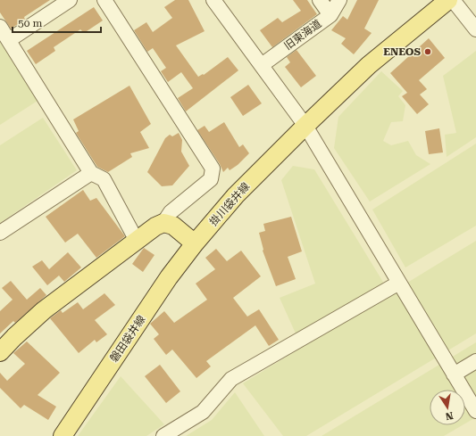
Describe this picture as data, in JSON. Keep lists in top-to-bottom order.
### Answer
{
  "streets": {
    "main road": ["掛川袋井線", "磐田袋井線"],
    "street": ["旧東海道"]
  },
  "crossings": [
    ["掛川袋井線", "磐田袋井線"]
  ],
  "places": ["ENEOS"],
  "scale_bar": "50 m",
  "north": "bottom"
}
